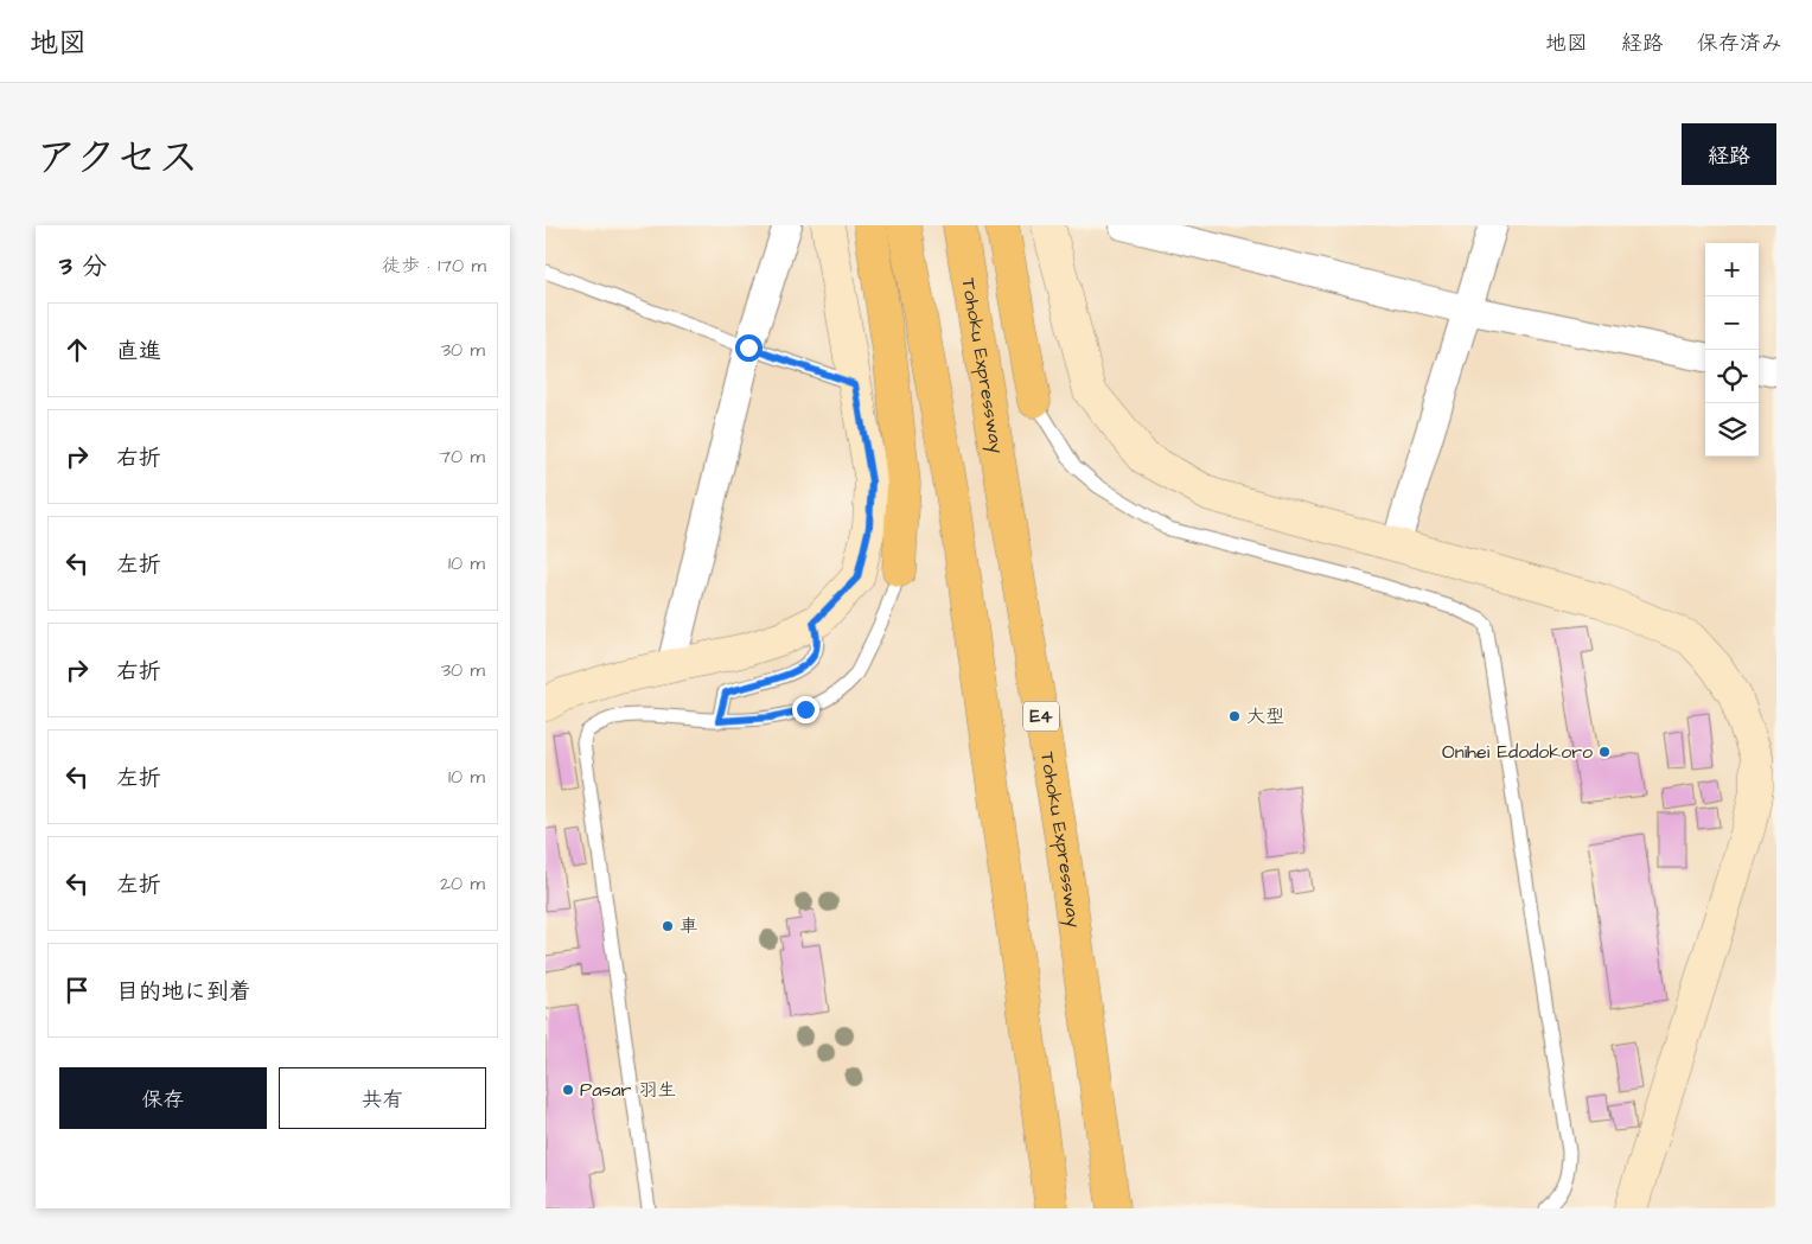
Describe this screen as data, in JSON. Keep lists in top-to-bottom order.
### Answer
{
  "streets": {
    "highway": ["Tohoku Expressway", "E4"]
  },
  "places": [
    "大型",
    "Onihei Edodokoro",
    "車",
    "Pasar 羽生"
  ],
  "page": {
    "header": "地図",
    "nav": ["地図", "経路", "保存済み"],
    "title": "アクセス",
    "buttons": [
      "経路",
      ["保存", "共有"]
    ],
    "heading": ["3 分", "徒歩 · 170 m"],
    "map_buttons": ["+", "−"],
    "list": [
      ["直進", "30 m"],
      ["右折", "70 m"],
      ["左折", "10 m"],
      ["右折", "30 m"],
      ["左折", "10 m"],
      ["左折", "20 m"],
      "目的地に到着"
    ]
  }
}
